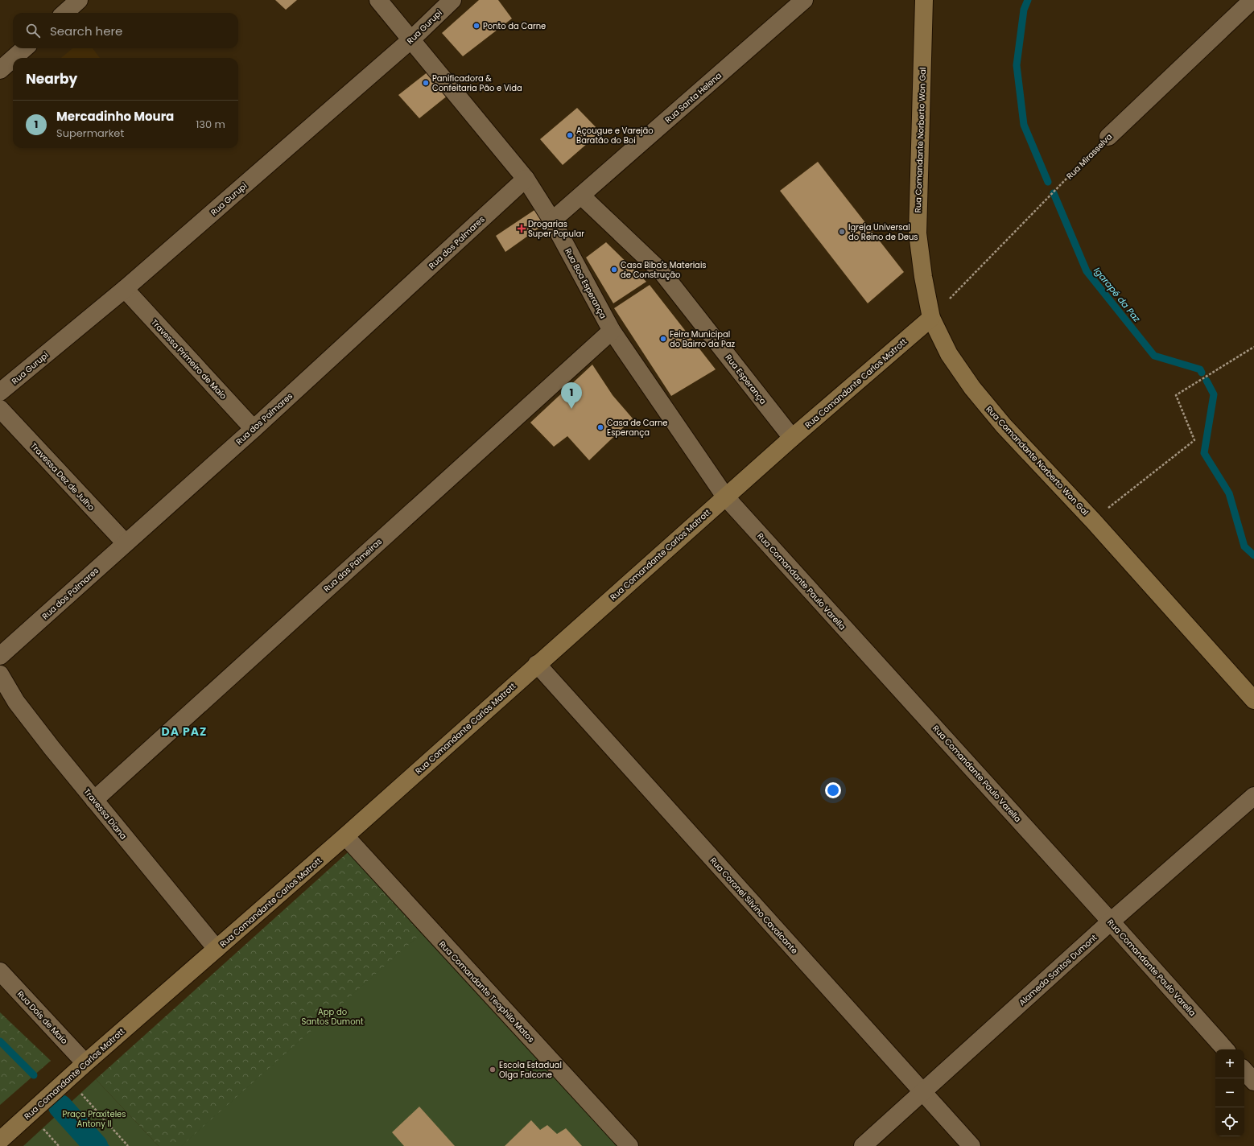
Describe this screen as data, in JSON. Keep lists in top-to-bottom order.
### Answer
{
  "streets": {
    "street": [
      "Rua Gurupi",
      "Rua Santa Helena",
      "Rua Comandante Norberto Won Gal",
      "Rua Mirasselva",
      "Rua dos Palmares",
      "Rua Boa Esperança",
      "Travessa Primeiro de Maio",
      "Rua Esperança",
      "Rua Comandante Carlos Matrott",
      "Travessa Dez de Julho",
      "Rua das Palmeiras",
      "Rua Comandante Paulo Varella",
      "Travessa Diana",
      "Rua Coronel Silvino Cavalcante",
      "Alameda Santos Dumont",
      "Rua Comandante Teophilo Matos",
      "Rua Dois de Maio"
    ]
  },
  "crossings": [
    ["Rua Gurupi", "Rua Boa Esperança"],
    ["Rua Gurupi", "Travessa Primeiro de Maio"],
    ["Rua Santa Helena", "Rua Boa Esperança"],
    ["Rua Santa Helena", "Rua Esperança"],
    ["Rua Comandante Norberto Won Gal", "Rua Mirasselva"],
    ["Rua Comandante Norberto Won Gal", "Rua Comandante Carlos Matrott"],
    ["Rua Mirasselva", "Rua Comandante Carlos Matrott"],
    ["Rua dos Palmares", "Rua Boa Esperança"],
    ["Rua dos Palmares", "Travessa Primeiro de Maio"],
    ["Rua dos Palmares", "Travessa Dez de Julho"],
    ["Rua Boa Esperança", "Rua Comandante Carlos Matrott"],
    ["Rua Boa Esperança", "Rua das Palmeiras"],
    ["Rua Boa Esperança", "Rua Comandante Paulo Varella"],
    ["Rua Esperança", "Rua Comandante Carlos Matrott"],
    ["Rua Comandante Carlos Matrott", "Rua Comandante Paulo Varella"],
    ["Rua Comandante Carlos Matrott", "Travessa Diana"],
    ["Rua Comandante Carlos Matrott", "Rua Coronel Silvino Cavalcante"],
    ["Rua Comandante Carlos Matrott", "Rua Comandante Teophilo Matos"],
    ["Rua Comandante Carlos Matrott", "Rua Dois de Maio"],
    ["Rua das Palmeiras", "Travessa Diana"],
    ["Rua Comandante Paulo Varella", "Alameda Santos Dumont"],
    ["Rua Coronel Silvino Cavalcante", "Alameda Santos Dumont"]
  ],
  "districts": ["DA PAZ"],
  "water": ["Igarapé da Paz"],
  "parks": ["App do Santos Dumont", "Praça Praxíteles Antony II"],
  "places": {
    "other": [
      "Ponto da Carne",
      "Panificadora & Confeitaria Pão e Vida",
      "Açougue e Varejão Baratão do Boi",
      "Igreja Universal do Reino de Deus",
      "Casa Biba's Materiais de Construção",
      "Feira Municipal do Bairro da Paz",
      "Casa de Carne Esperança",
      "Escola Estadual Olga Falcone"
    ],
    "health": ["Drogarias Super Popular"]
  },
  "page": {
    "search": "Search here",
    "heading": "Nearby",
    "list": [
      {
        "mark": "1",
        "name": "Mercadinho Moura",
        "note": "Supermarket",
        "value": "130 m"
      }
    ],
    "pins": "1",
    "map_buttons": ["+", "−"]
  }
}
